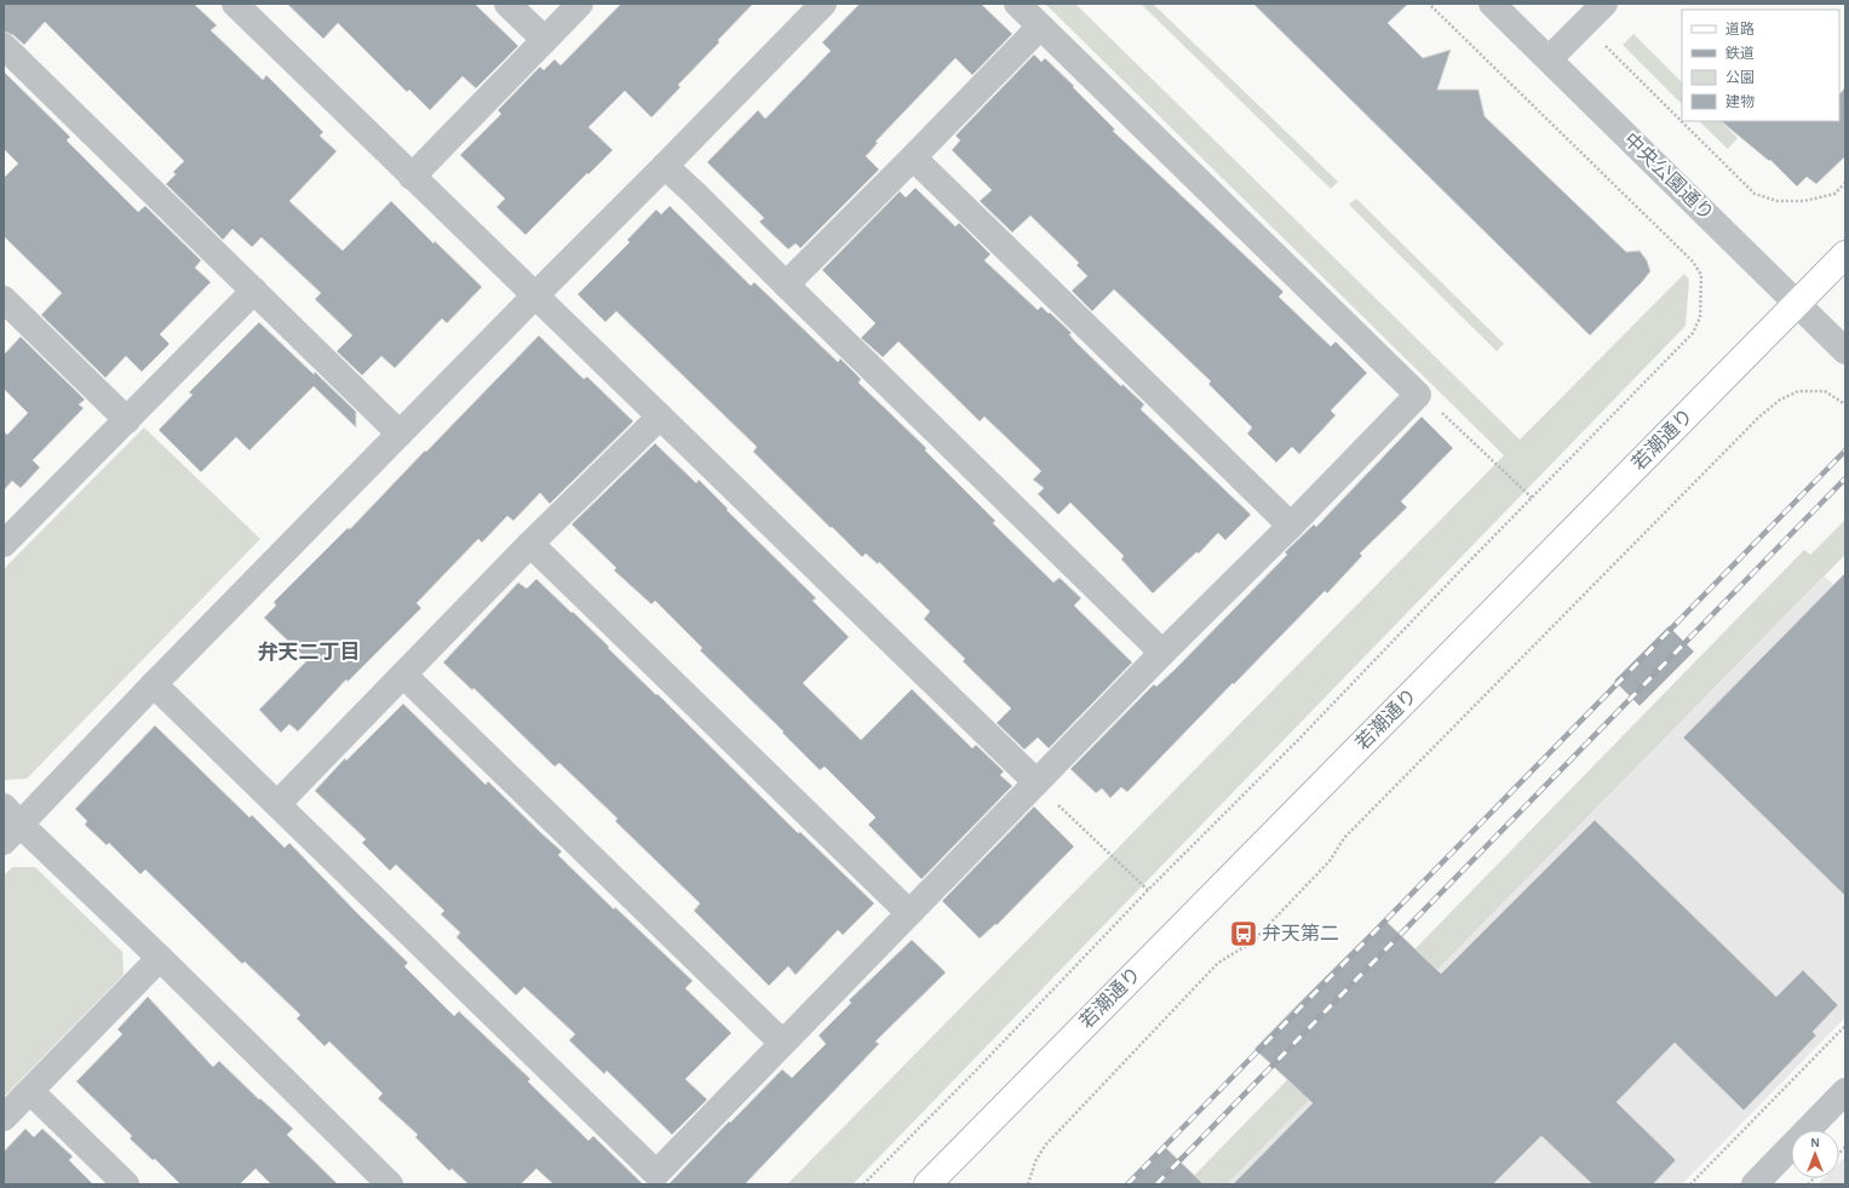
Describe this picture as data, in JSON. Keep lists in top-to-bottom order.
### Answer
{
  "streets": {
    "main road": ["若潮通り"],
    "street": ["中央公園通り"]
  },
  "crossings": [
    ["中央公園通り", "若潮通り"]
  ],
  "districts": ["弁天二丁目"],
  "places": {
    "bus stop": ["弁天第二"]
  },
  "legend": [
    "道路",
    "鉄道",
    "公園",
    "建物"
  ],
  "north": "top"
}
